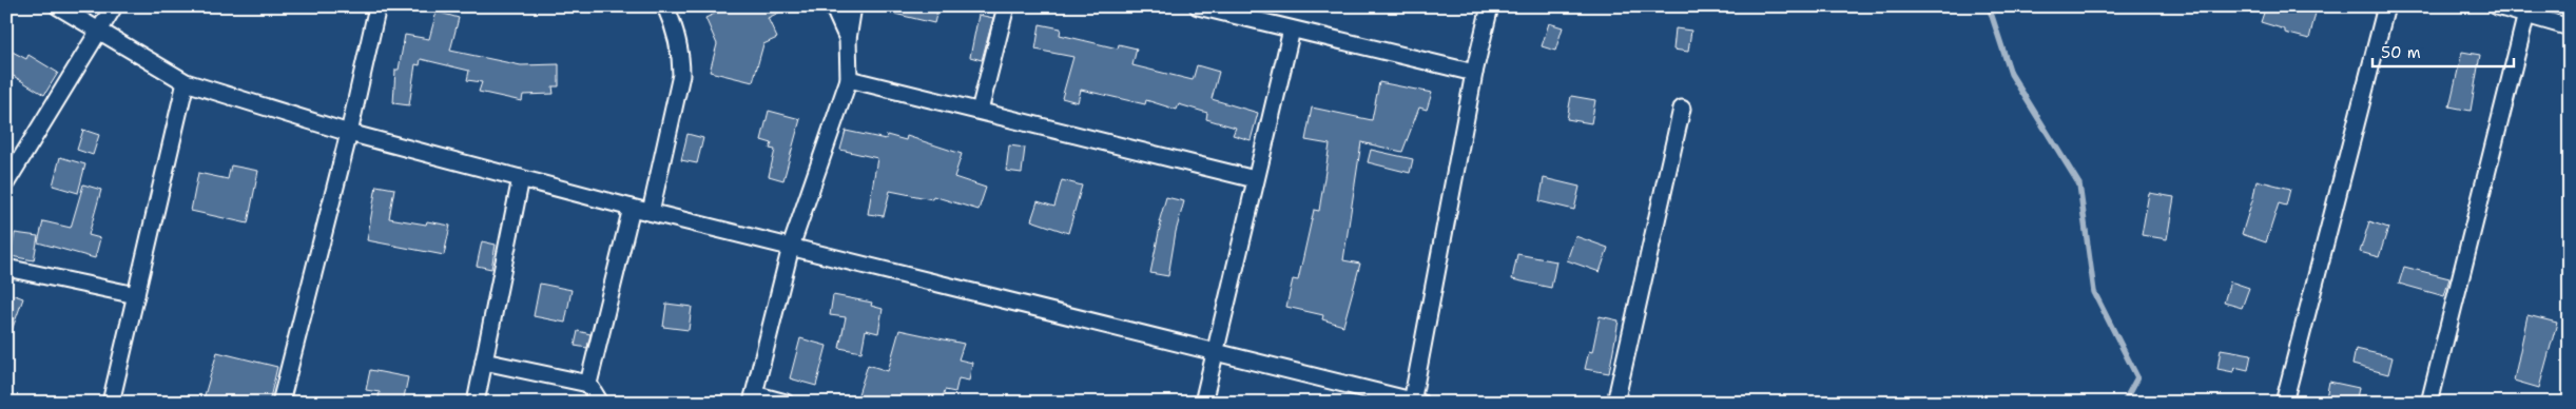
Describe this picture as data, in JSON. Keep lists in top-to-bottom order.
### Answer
{
  "scale_bar": "50 m"
}
